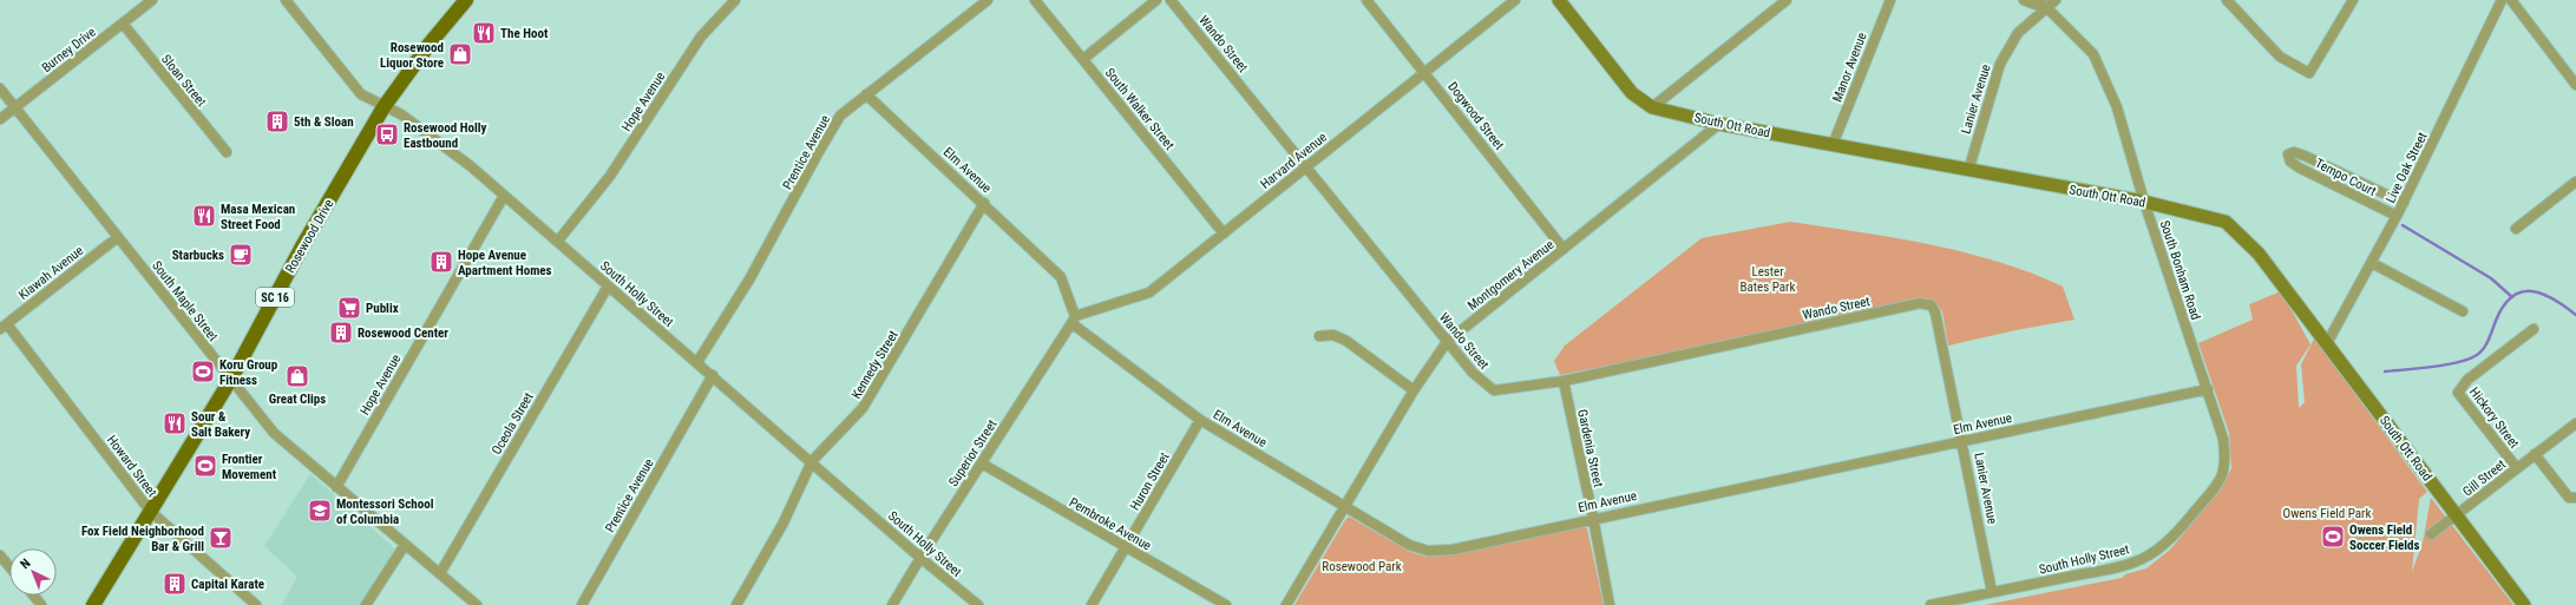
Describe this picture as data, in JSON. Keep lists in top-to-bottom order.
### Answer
{
  "streets": {
    "main road": ["Rosewood Drive", "SC 16"],
    "street": [
      "Wando Street",
      "Burney Drive",
      "Manor Avenue",
      "Sloan Street",
      "Lanier Avenue",
      "Hope Avenue",
      "South Walker Street",
      "Dogwood Street",
      "South Ott Road",
      "Prentice Avenue",
      "Harvard Avenue",
      "Live Oak Street",
      "Elm Avenue",
      "Tempo Court",
      "South Bonham Road",
      "Kiawah Avenue",
      "Montgomery Avenue",
      "South Holly Street",
      "South Maple Street",
      "Kennedy Street",
      "Hickory Street",
      "Oceola Street",
      "Gardenia Street",
      "Superior Street",
      "Howard Street",
      "Gill Street",
      "Huron Street",
      "Pembroke Avenue"
    ]
  },
  "crossings": [
    ["Wando Street", "Lanier Avenue"],
    ["Wando Street", "Harvard Avenue"],
    ["Wando Street", "Montgomery Avenue"],
    ["Wando Street", "Gardenia Street"],
    ["Burney Drive", "Sloan Street"],
    ["Burney Drive", "South Maple Street"],
    ["Manor Avenue", "South Ott Road"],
    ["Lanier Avenue", "South Ott Road"],
    ["Lanier Avenue", "Elm Avenue"],
    ["Lanier Avenue", "South Bonham Road"],
    ["Lanier Avenue", "South Holly Street"],
    ["Hope Avenue", "South Holly Street"],
    ["Hope Avenue", "South Maple Street"],
    ["South Walker Street", "Harvard Avenue"],
    ["Dogwood Street", "Harvard Avenue"],
    ["Dogwood Street", "Montgomery Avenue"],
    ["South Ott Road", "Live Oak Street"],
    ["South Ott Road", "South Bonham Road"],
    ["South Ott Road", "Montgomery Avenue"],
    ["South Ott Road", "Gill Street"],
    ["Prentice Avenue", "Elm Avenue"],
    ["Prentice Avenue", "South Holly Street"],
    ["Harvard Avenue", "Elm Avenue"],
    ["Harvard Avenue", "Superior Street"],
    ["Live Oak Street", "Tempo Court"],
    ["Elm Avenue", "South Bonham Road"],
    ["Elm Avenue", "Montgomery Avenue"],
    ["Elm Avenue", "Kennedy Street"],
    ["Elm Avenue", "Gardenia Street"],
    ["Elm Avenue", "Superior Street"],
    ["Elm Avenue", "Huron Street"],
    ["Rosewood Drive", "South Holly Street"],
    ["Rosewood Drive", "South Maple Street"],
    ["Rosewood Drive", "Howard Street"],
    ["South Bonham Road", "South Holly Street"],
    ["Kiawah Avenue", "South Maple Street"],
    ["Kiawah Avenue", "Howard Street"],
    ["South Holly Street", "Kennedy Street"],
    ["South Holly Street", "Oceola Street"],
    ["South Holly Street", "Superior Street"],
    ["South Maple Street", "Oceola Street"],
    ["Hickory Street", "Gill Street"],
    ["Superior Street", "Pembroke Avenue"],
    ["Huron Street", "Pembroke Avenue"]
  ],
  "parks": ["Lester Bates Park", "Owens Field Park", "Rosewood Park"],
  "places": {
    "restaurant": ["The Hoot", "Masa Mexican Street Food", "Sour & Salt Bakery"],
    "shop": ["Rosewood Liquor Store", "Great Clips"],
    "building": [
      "5th & Sloan",
      "Hope Avenue Apartment Homes",
      "Rosewood Center",
      "Capital Karate"
    ],
    "bus stop": ["Rosewood Holly Eastbound"],
    "cafe": ["Starbucks"],
    "supermarket": ["Publix"],
    "sports": ["Koru Group Fitness", "Frontier Movement", "Owens Field Soccer Fields"],
    "school or university": ["Montessori School of Columbia"],
    "bar": ["Fox Field Neighborhood Bar & Grill"]
  },
  "north": "top left"
}
